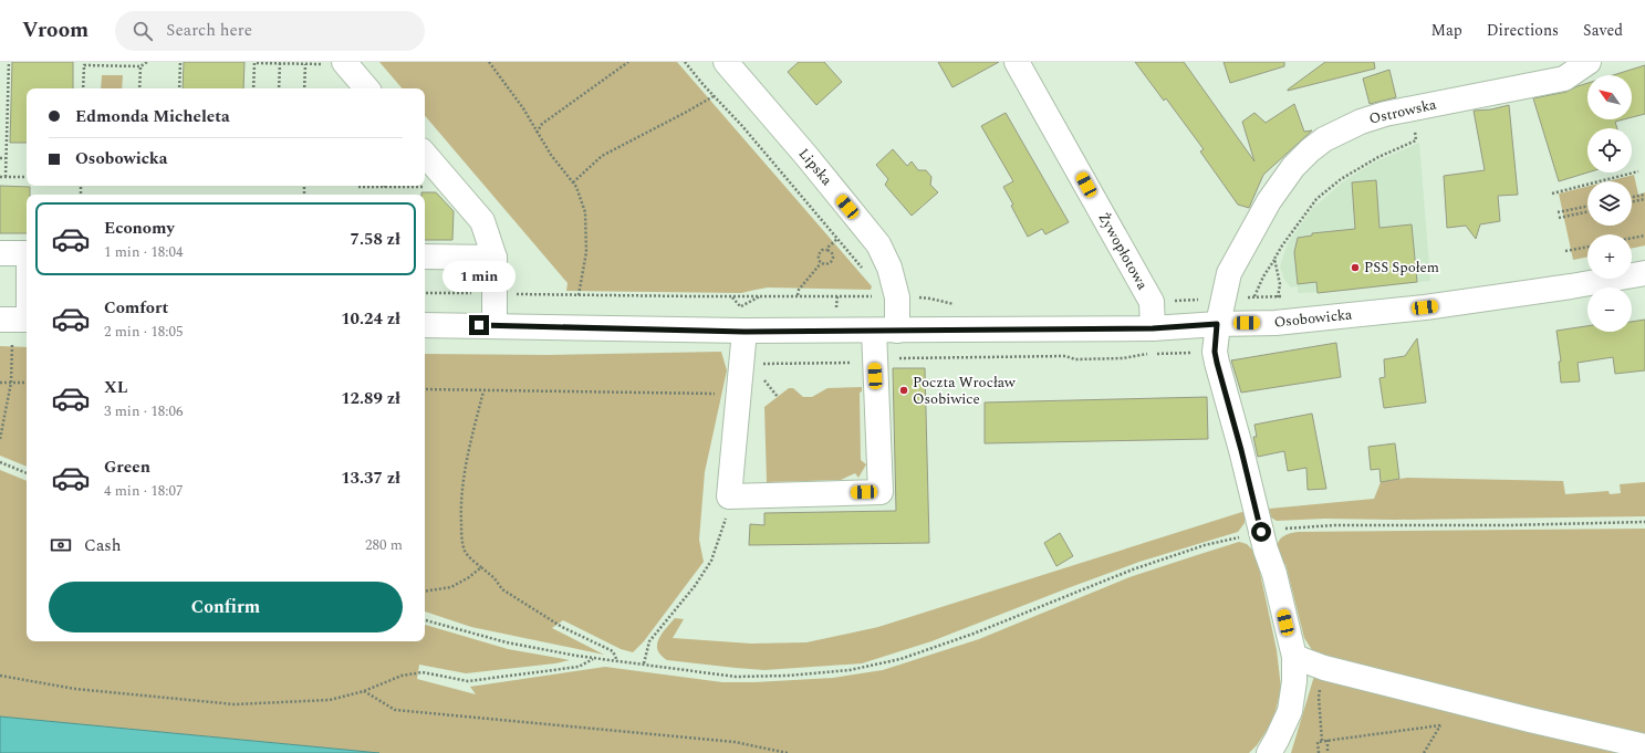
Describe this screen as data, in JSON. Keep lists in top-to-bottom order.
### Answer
{
  "streets": {
    "street": [
      "Ostrowska",
      "Lipska",
      "Żywopłotowa",
      "Osobowicka"
    ]
  },
  "crossings": [
    ["Ostrowska", "Osobowicka"],
    ["Lipska", "Osobowicka"],
    ["Żywopłotowa", "Osobowicka"]
  ],
  "places": ["PSS Społem", "Poczta Wrocław Osobiwice"],
  "north": "top left",
  "page": {
    "header": "Vroom",
    "search": "Search here",
    "nav": ["Map", "Directions", "Saved"],
    "map_buttons": ["+", "−"],
    "banner": ["Edmonda Micheleta", "Osobowicka"],
    "list": [
      {
        "name": "Economy",
        "note": "1 min · 18:04",
        "value": "7.58 zł"
      },
      {
        "name": "Comfort",
        "note": "2 min · 18:05",
        "value": "10.24 zł"
      },
      {
        "name": "XL",
        "note": "3 min · 18:06",
        "value": "12.89 zł"
      },
      {
        "name": "Green",
        "note": "4 min · 18:07",
        "value": "13.37 zł"
      }
    ],
    "bubble": "1 min",
    "pay": ["Cash", "280 m"],
    "buttons": "Confirm"
  }
}
